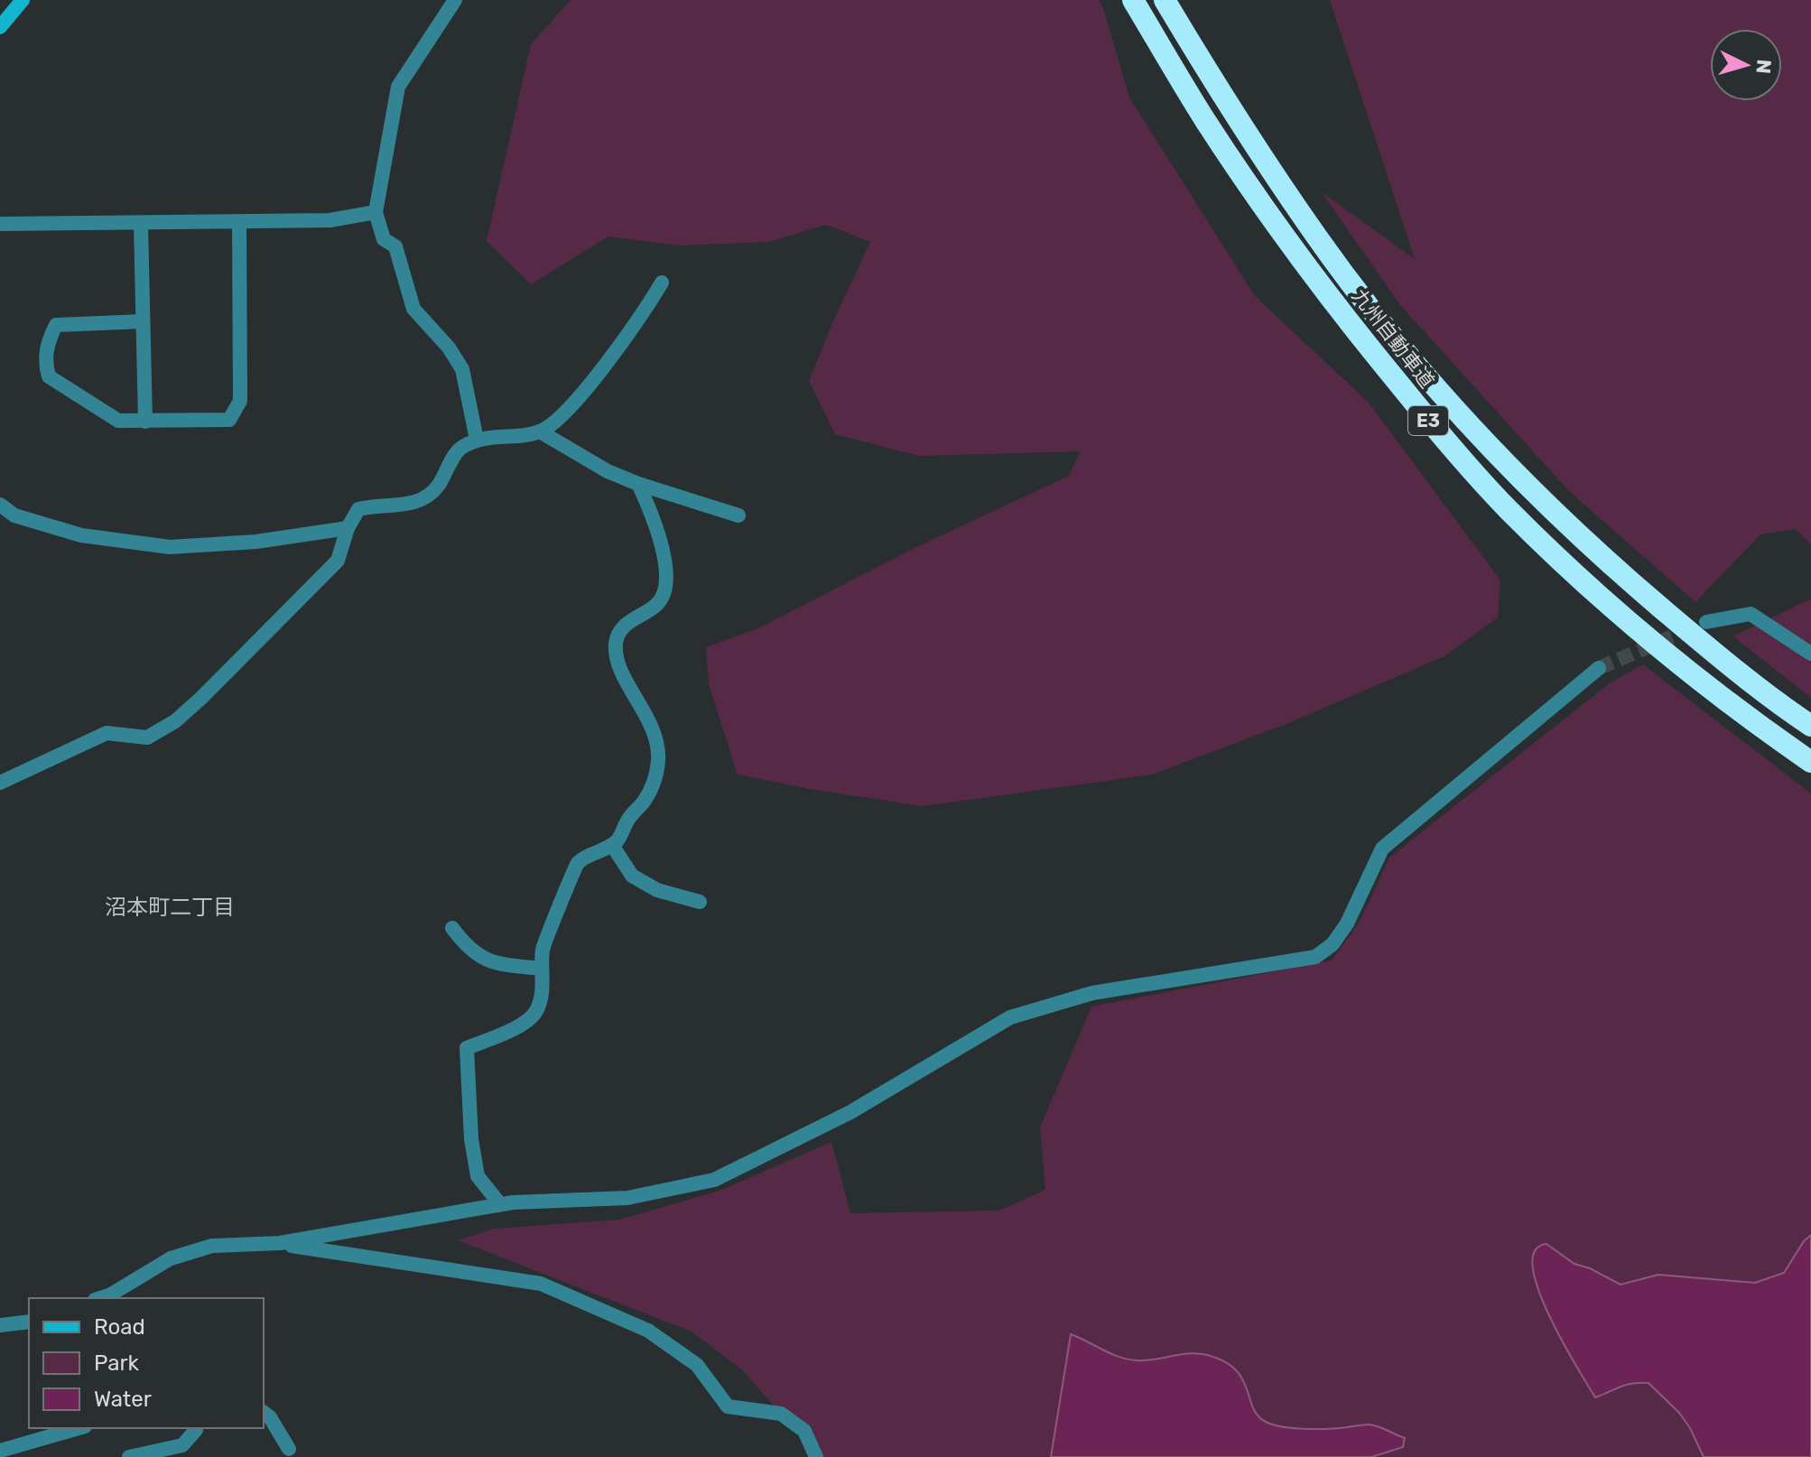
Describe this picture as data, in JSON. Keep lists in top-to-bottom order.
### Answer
{
  "streets": {
    "highway": ["九州自動車道", "E3"]
  },
  "districts": ["沼本町二丁目"],
  "legend": ["Road", "Park", "Water"],
  "north": "right"
}
